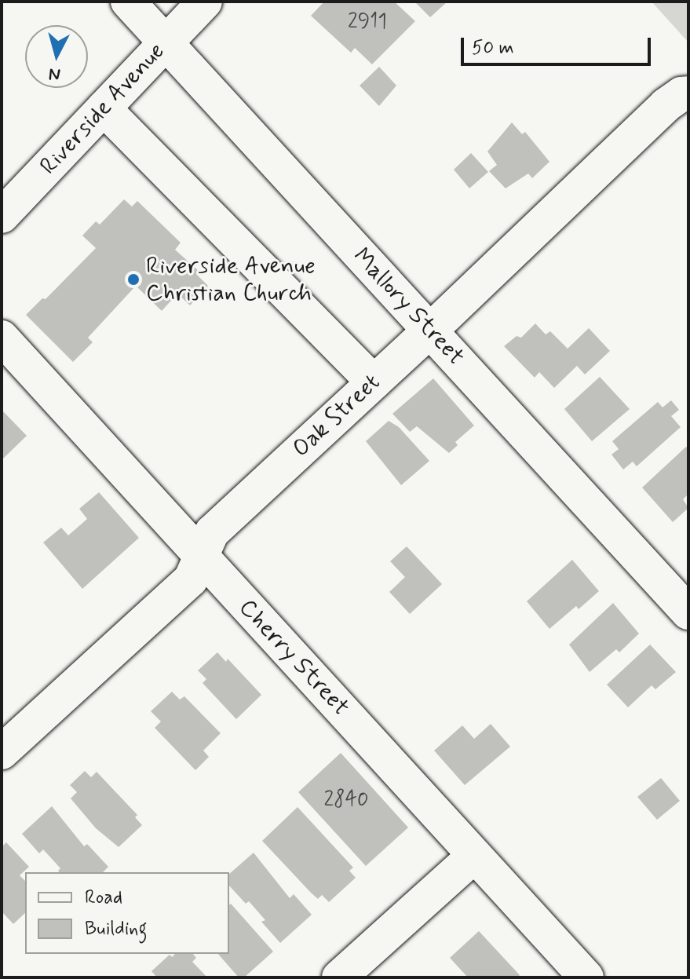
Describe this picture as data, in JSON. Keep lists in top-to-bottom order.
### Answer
{
  "streets": {
    "street": [
      "Riverside Avenue",
      "Mallory Street",
      "Oak Street",
      "Cherry Street"
    ]
  },
  "crossings": [
    ["Riverside Avenue", "Mallory Street"],
    ["Mallory Street", "Oak Street"],
    ["Oak Street", "Cherry Street"]
  ],
  "places": ["Riverside Avenue Christian Church"],
  "house_numbers": ["2911", "2840"],
  "legend": ["Road", "Building"],
  "scale_bar": "50 m",
  "north": "bottom"
}
